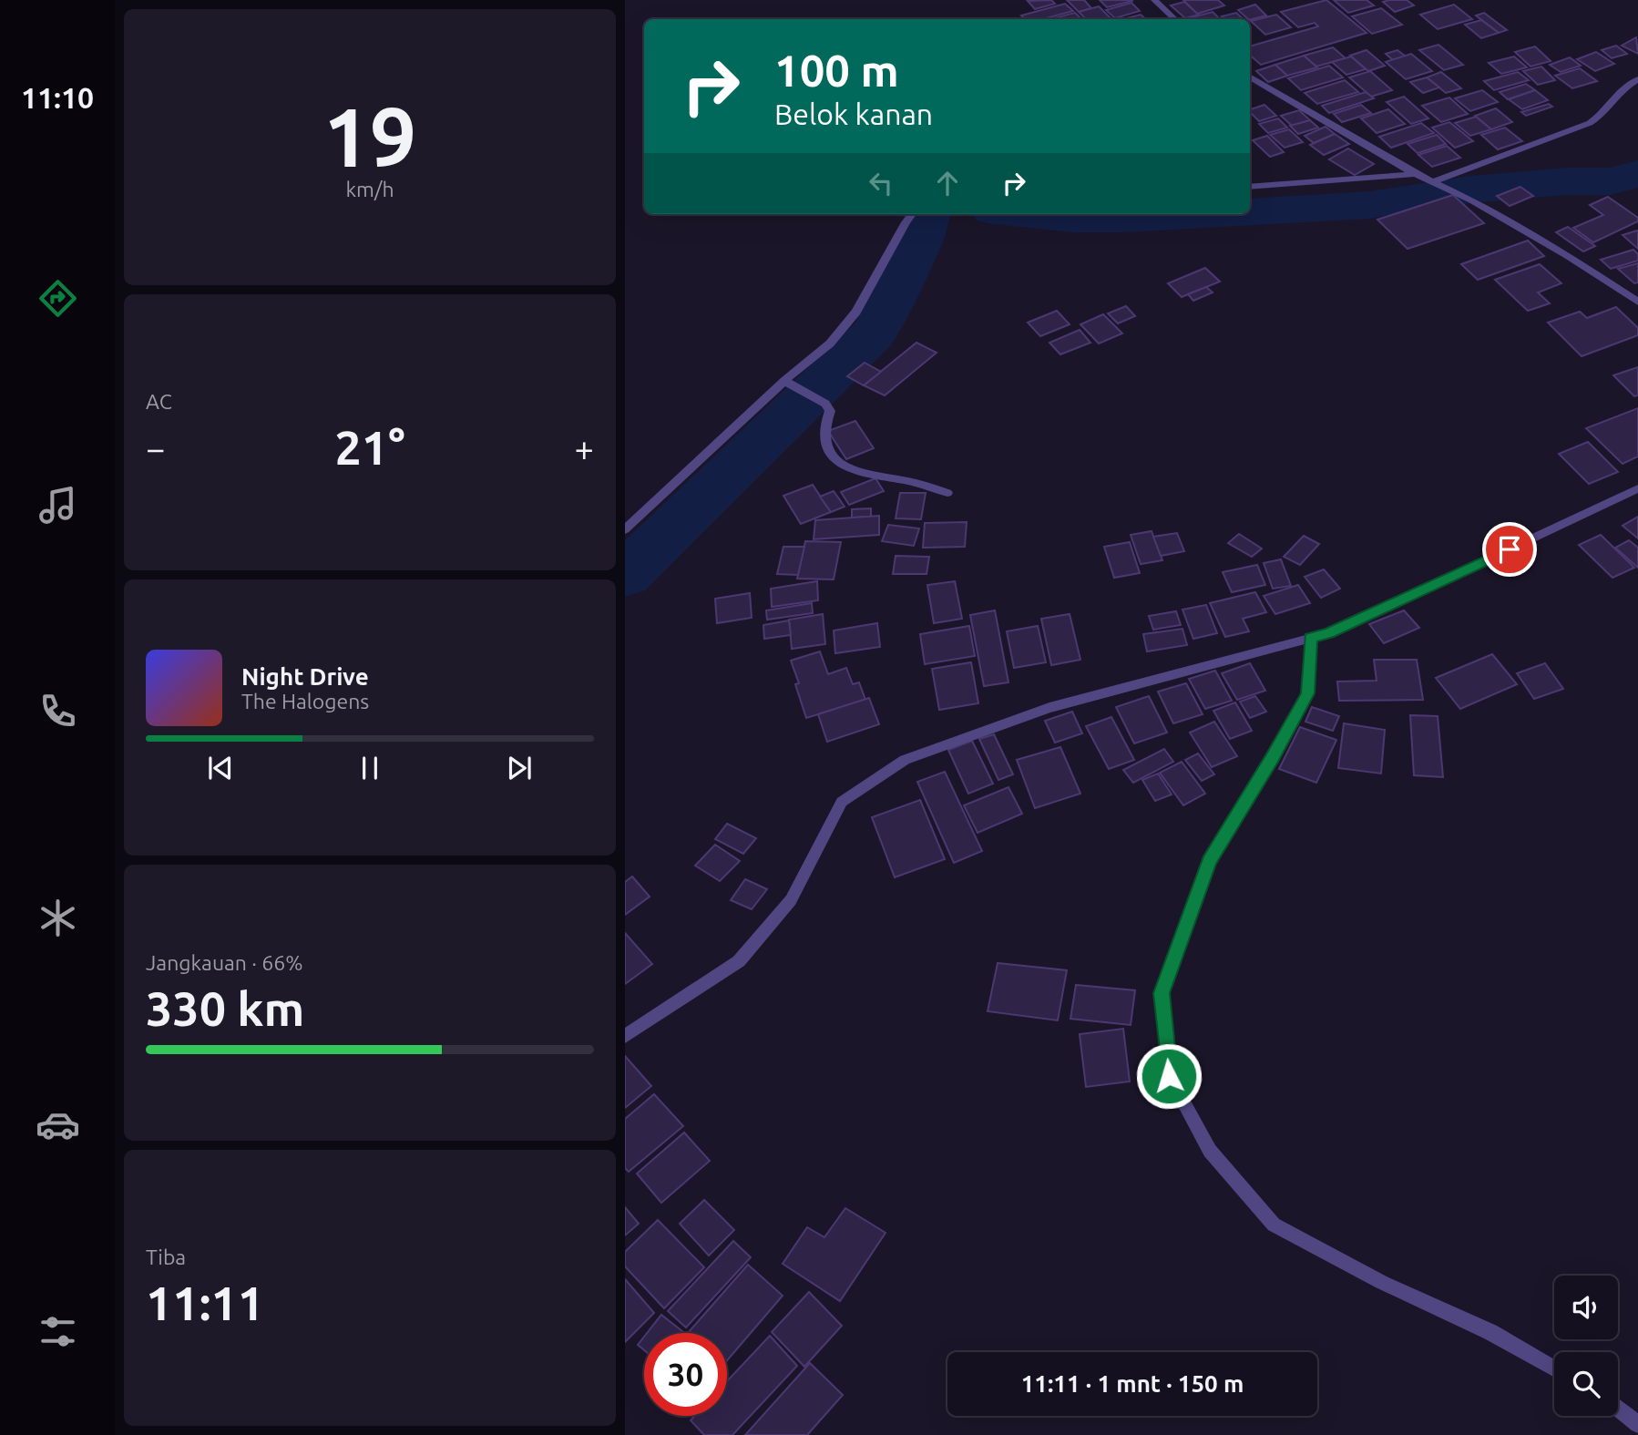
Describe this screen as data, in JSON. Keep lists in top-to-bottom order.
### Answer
{
  "page": {
    "tabs": "11:10",
    "tile": [
      ["19", "km/h"],
      "AC",
      ["Jangkauan · 66%", "330 km"],
      ["Tiba", "11:11"]
    ],
    "turn": ["100 m", "Belok kanan"],
    "heat": ["−", "21°", "+"],
    "song": ["Night Drive", "The Halogens"],
    "limit": "30",
    "trip": "11:11 · 1 mnt · 150 m"
  }
}
